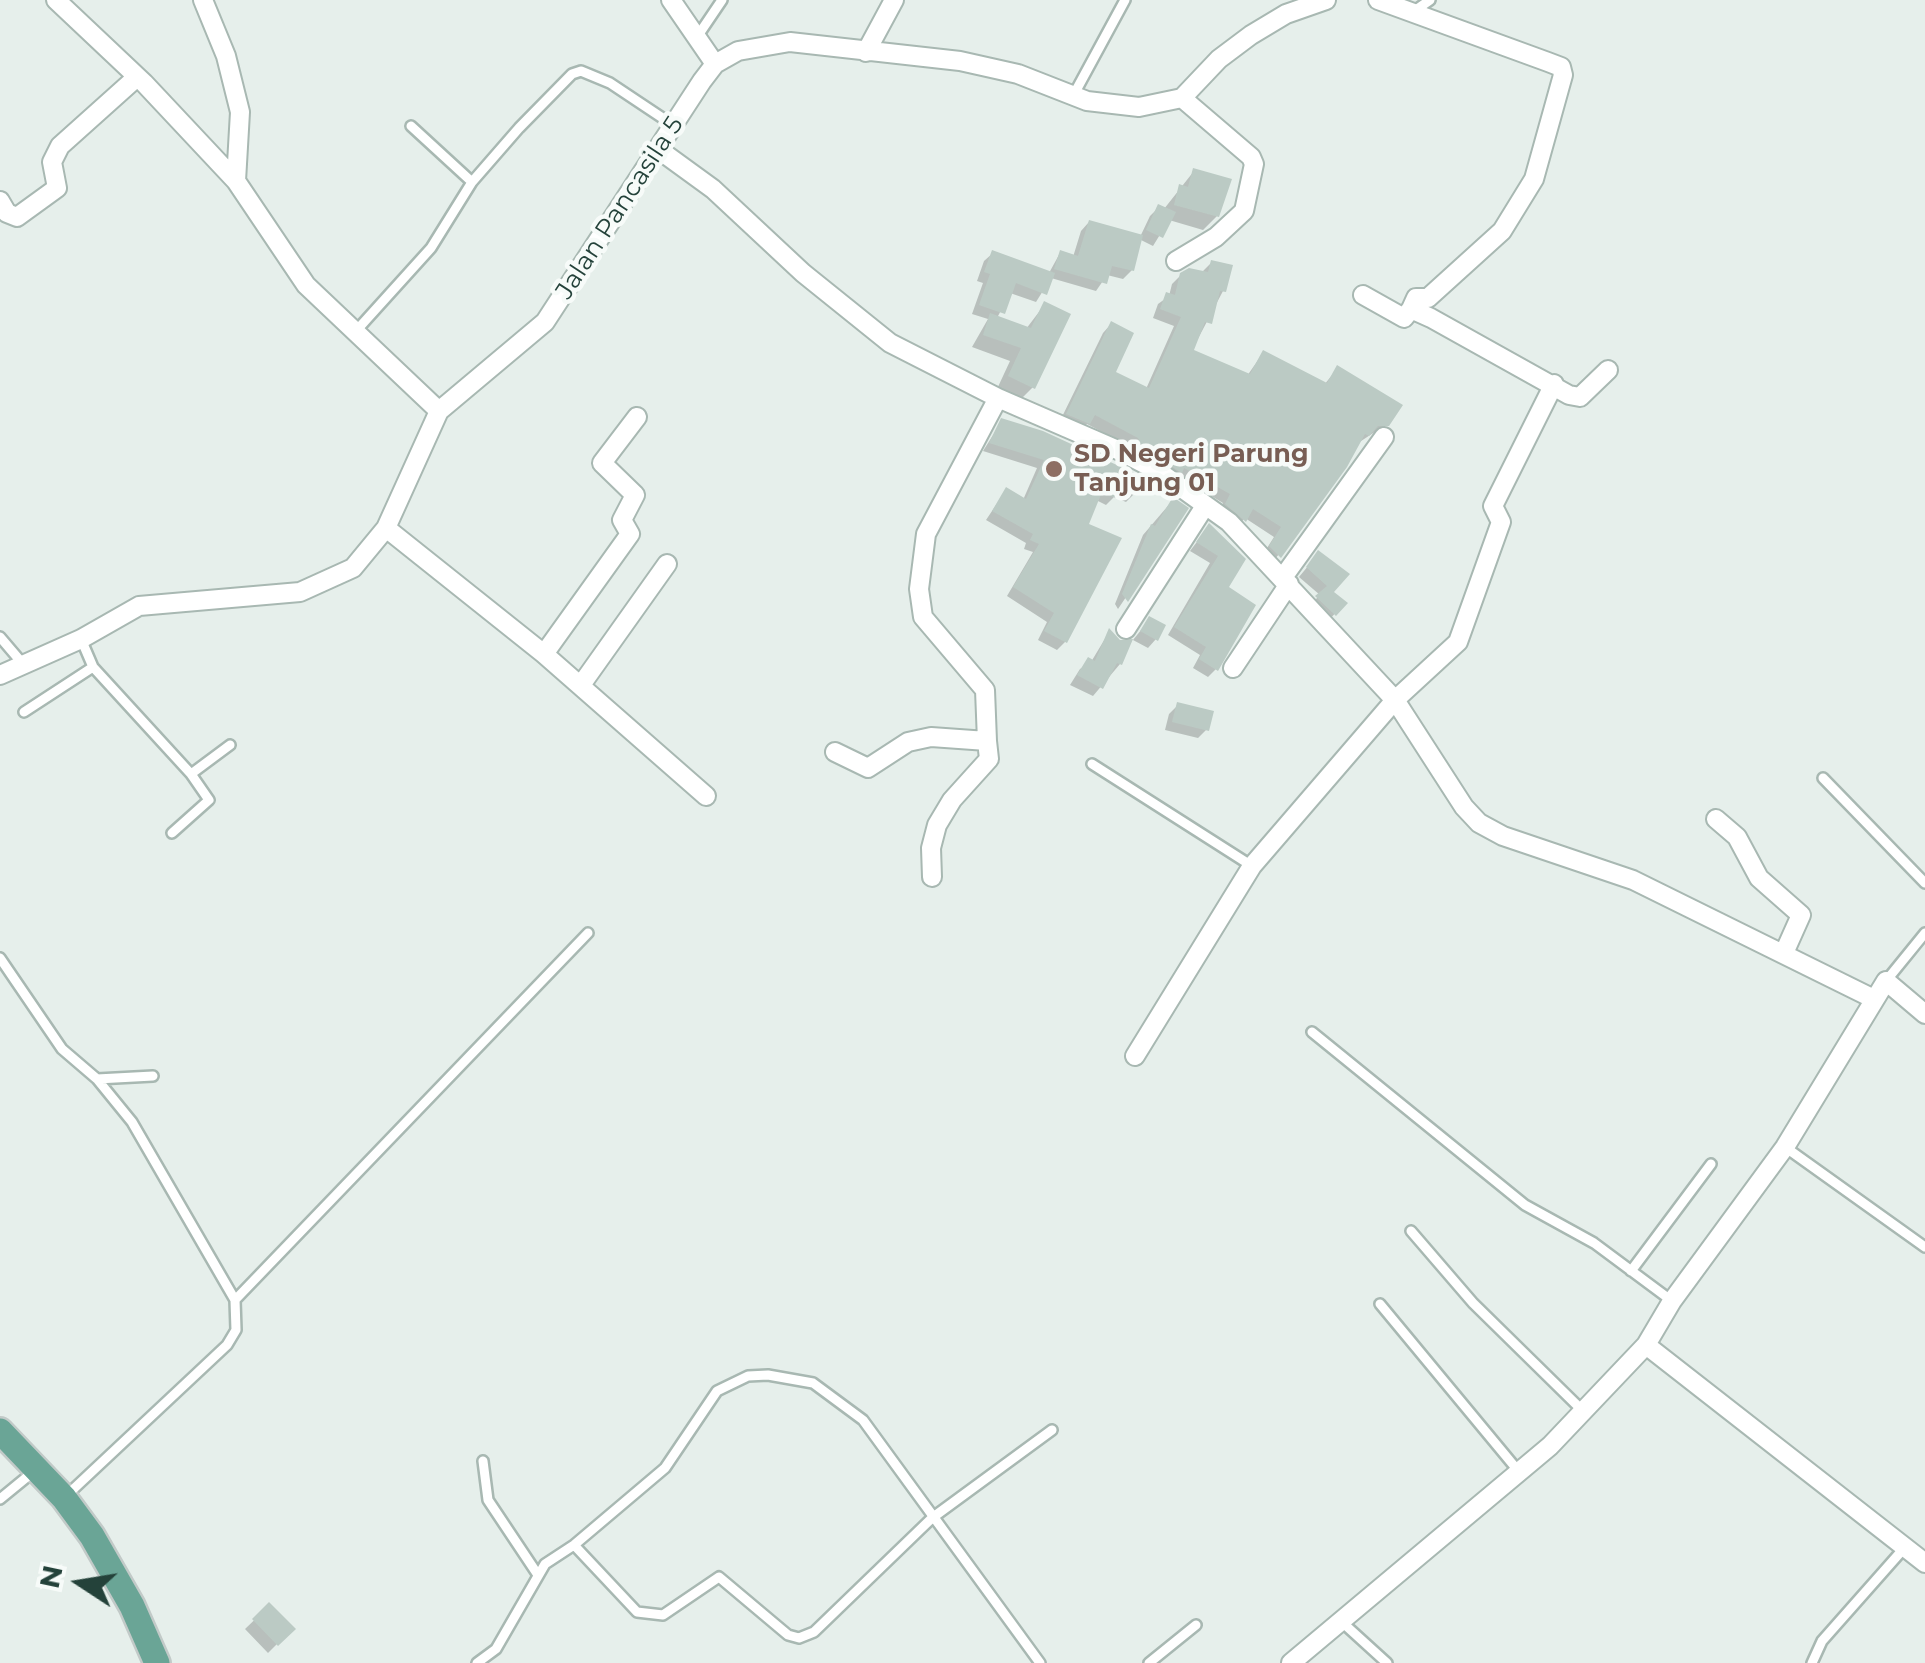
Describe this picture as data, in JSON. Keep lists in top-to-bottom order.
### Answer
{
  "streets": {
    "street": ["Jalan Pancasila 5"]
  },
  "places": ["SD Negeri Parung Tanjung 01"],
  "north": "left"
}
